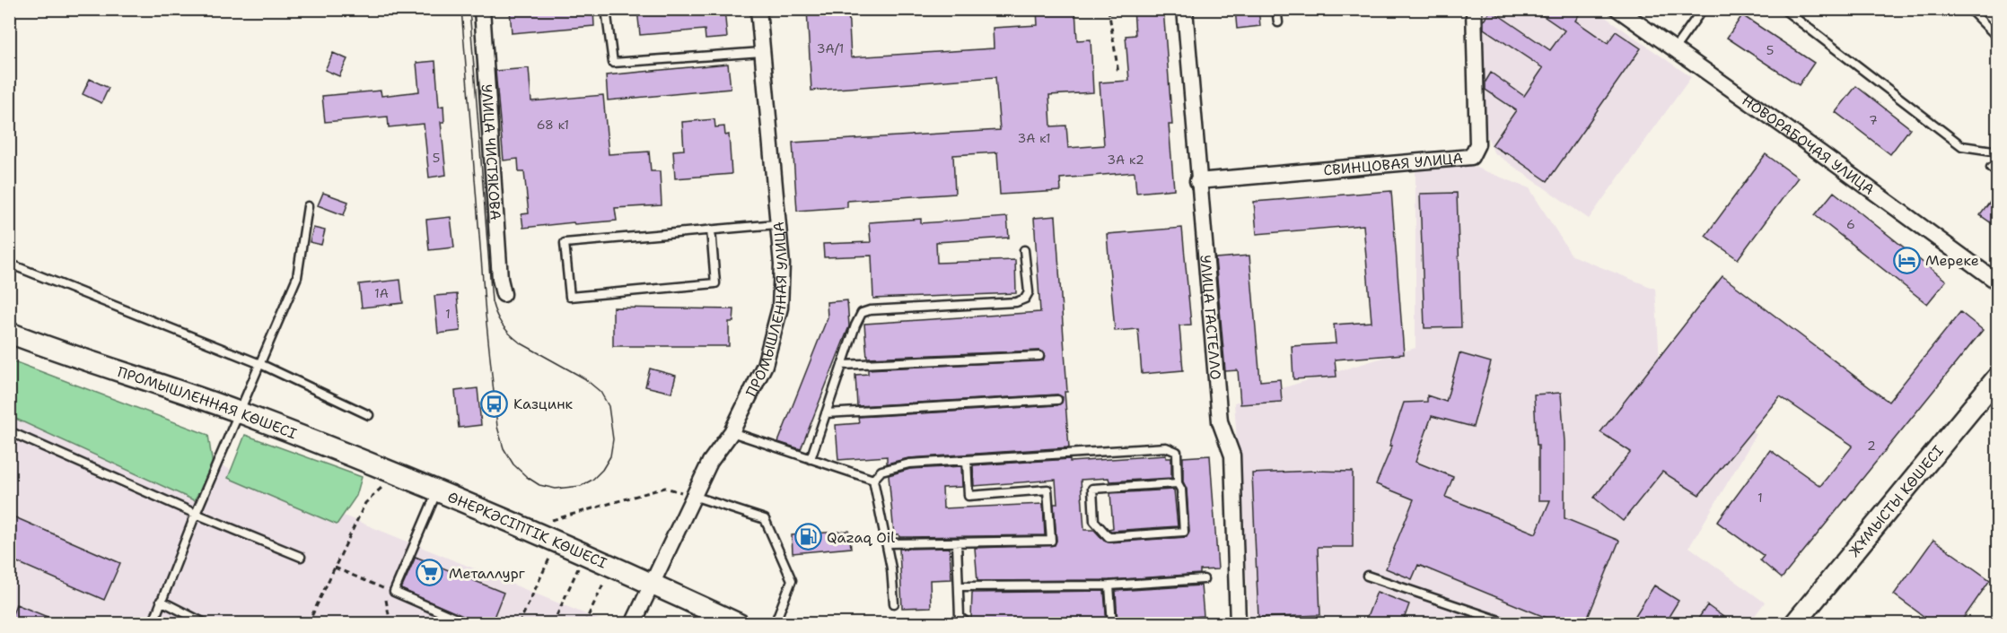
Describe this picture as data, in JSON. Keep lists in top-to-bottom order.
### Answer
{
  "streets": {
    "main road": ["ПРОМЫШЛЕННАЯ КӨШЕСІ", "ЖҰМЫСТЫ КӨШЕСІ", "ӨНЕРКӘСІПТІК КӨШЕСІ"],
    "street": [
      "НОВОРАБОЧАЯ УЛИЦА",
      "УЛИЦА ЧИСТЯКОВА",
      "СВИНЦОВАЯ УЛИЦА",
      "ПРОМЫШЛЕННАЯ УЛИЦА",
      "УЛИЦА ГАСТЕЛЛО"
    ]
  },
  "crossings": [
    ["СВИНЦОВАЯ УЛИЦА", "УЛИЦА ГАСТЕЛЛО"],
    ["ПРОМЫШЛЕННАЯ УЛИЦА", "ӨНЕРКӘСІПТІК КӨШЕСІ"],
    ["ПРОМЫШЛЕННАЯ КӨШЕСІ", "ӨНЕРКӘСІПТІК КӨШЕСІ"]
  ],
  "places": {
    "hotel": ["Мереке"],
    "bus stop": ["Казцинк"],
    "fuel station": ["Qazaq Oil"],
    "supermarket": ["Металлург"]
  },
  "house_numbers": [
    "3А/1",
    "5",
    "7",
    "68 к1",
    "3А к1",
    "5",
    "3А к2",
    "6",
    "1А",
    "1",
    "2",
    "1"
  ]
}
